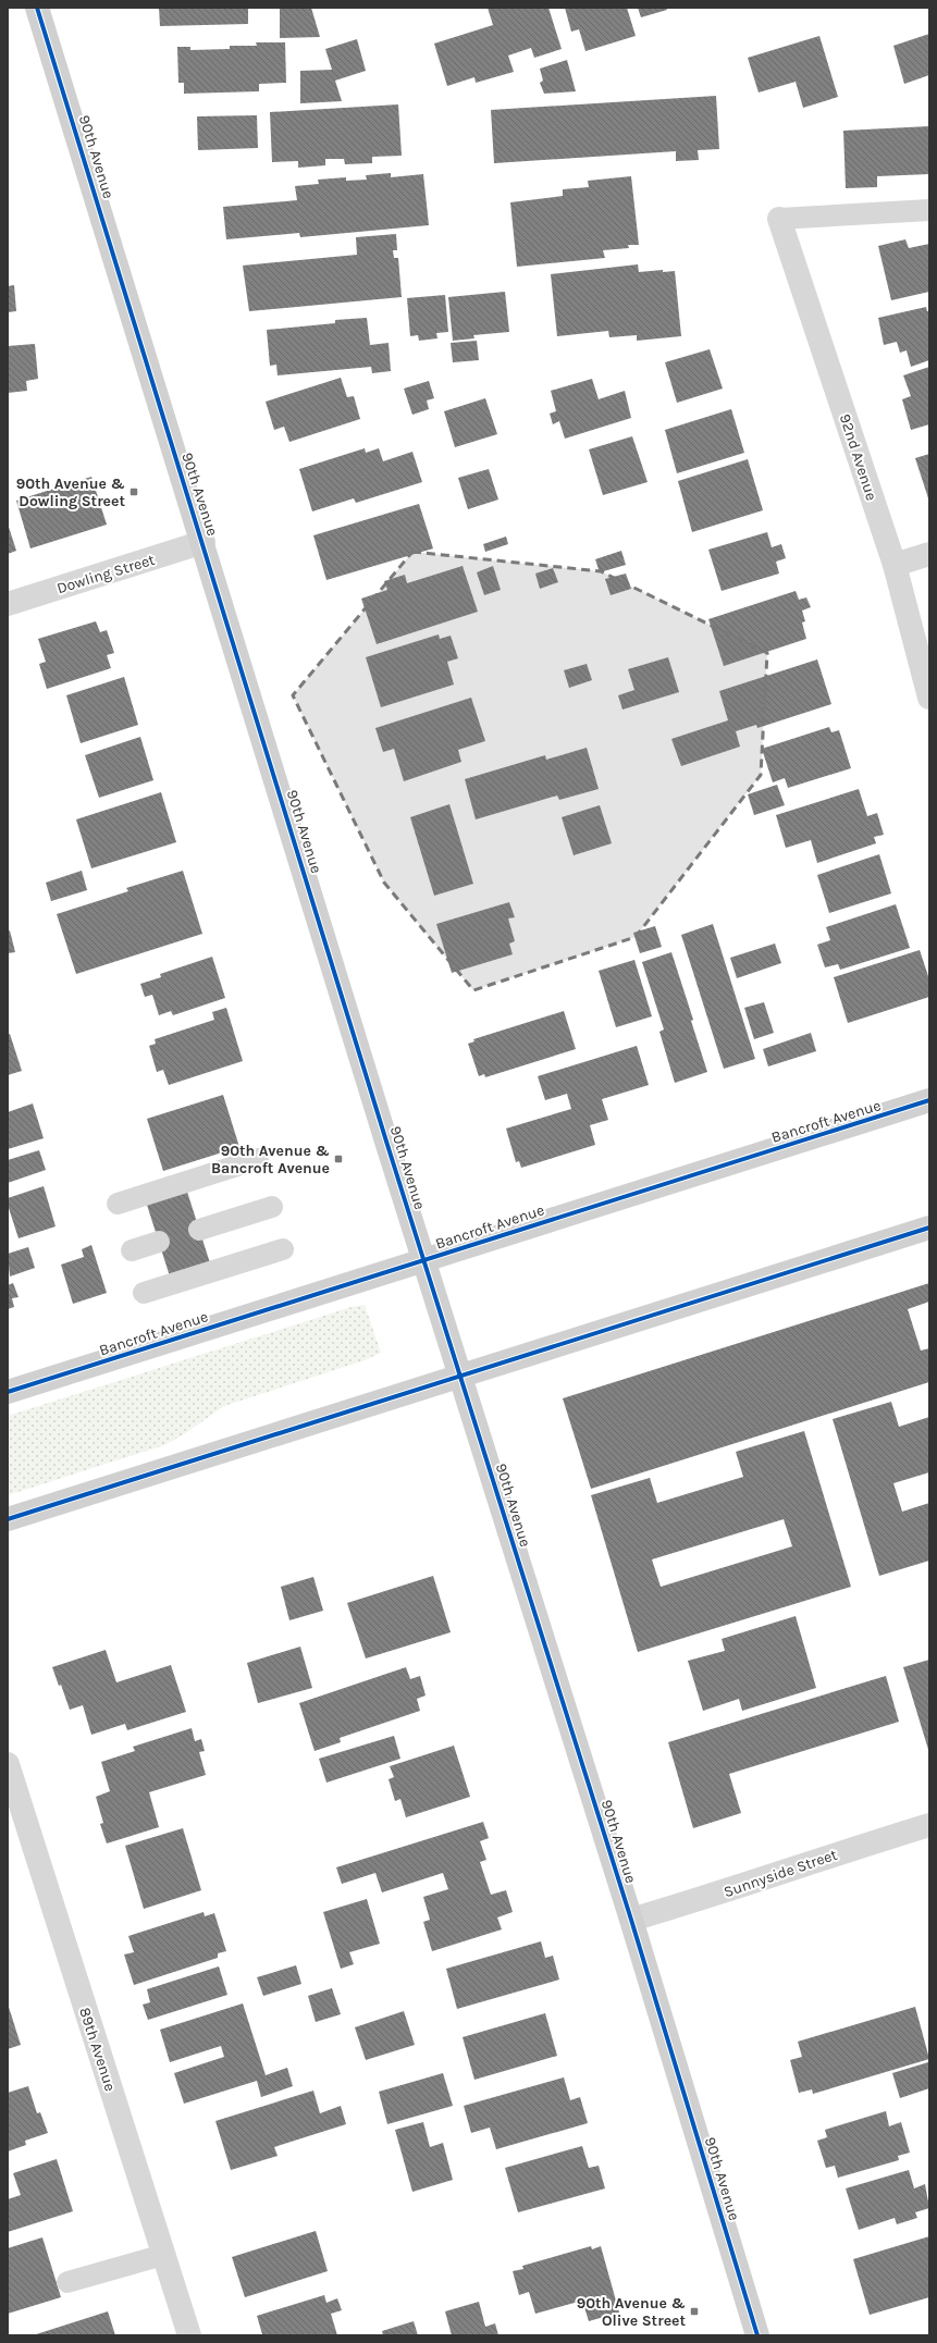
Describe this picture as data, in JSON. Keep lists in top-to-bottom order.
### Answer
{
  "streets": {
    "street": [
      "90th Avenue",
      "92nd Avenue",
      "Dowling Street",
      "Bancroft Avenue",
      "Sunnyside Street",
      "89th Avenue"
    ]
  },
  "crossings": [
    ["90th Avenue", "Dowling Street"],
    ["90th Avenue", "Bancroft Avenue"],
    ["90th Avenue", "Sunnyside Street"]
  ],
  "places": {
    "transit": ["90th Avenue & Dowling Street", "90th Avenue & Bancroft Avenue", "90th Avenue & Olive Street"]
  }
}
